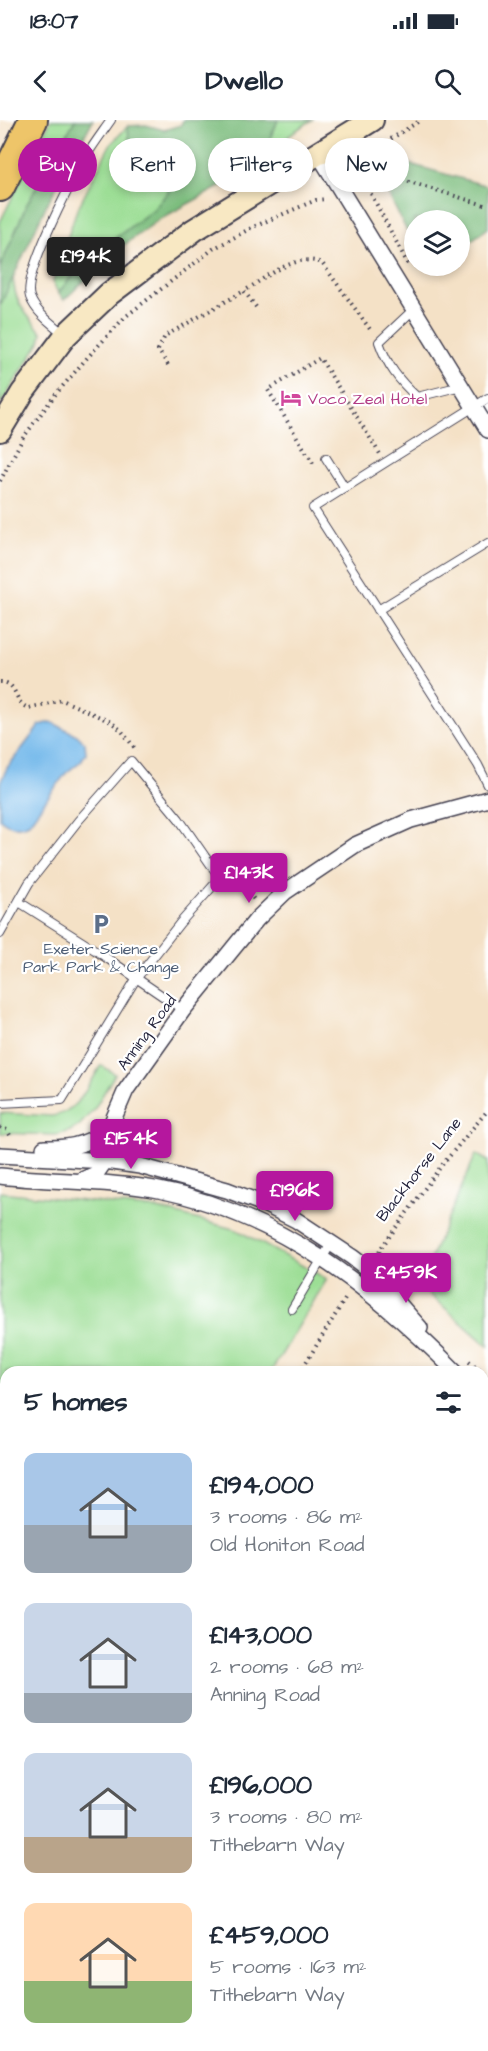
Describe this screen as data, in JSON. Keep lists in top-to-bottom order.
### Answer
{
  "streets": {
    "street": ["Anning Road"],
    "path": ["Blackhorse Lane"]
  },
  "places": {
    "hotel": ["Voco Zeal Hotel"],
    "parking": ["Exeter Science Park Park & Change"]
  },
  "page": {
    "status": "18:07",
    "header": "Dwello",
    "chip": [
      "Buy",
      "Rent",
      "Filters",
      "New"
    ],
    "price": [
      "£194K",
      "£143K",
      "£154K",
      "£196K",
      "£459K"
    ],
    "heading": "5 homes",
    "list": [
      {
        "name": "£194,000",
        "note": "3 rooms · 86 m² · Old Honiton Road"
      },
      {
        "name": "£143,000",
        "note": "2 rooms · 68 m² · Anning Road"
      },
      {
        "name": "£196,000",
        "note": "3 rooms · 80 m² · Tithebarn Way"
      },
      {
        "name": "£459,000",
        "note": "5 rooms · 163 m² · Tithebarn Way"
      }
    ]
  }
}
